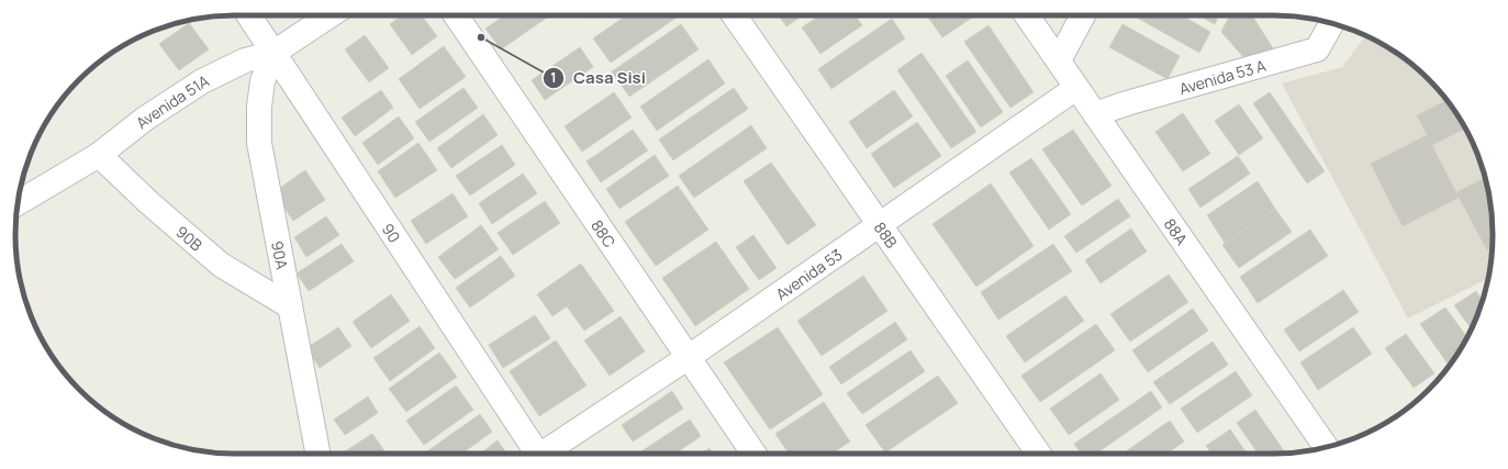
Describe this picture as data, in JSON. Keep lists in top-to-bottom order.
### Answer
{
  "streets": {
    "street": [
      "Avenida 53 A",
      "Avenida 51A",
      "88A",
      "90",
      "88C",
      "88B",
      "90B",
      "90A",
      "Avenida 53"
    ]
  },
  "crossings": [
    ["Avenida 53 A", "88A"],
    ["Avenida 51A", "90"],
    ["Avenida 51A", "90B"],
    ["Avenida 51A", "90A"],
    ["88A", "Avenida 53"],
    ["90", "90A"],
    ["88C", "Avenida 53"],
    ["88B", "Avenida 53"],
    ["90B", "90A"]
  ],
  "places": ["Casa Sisi"]
}
